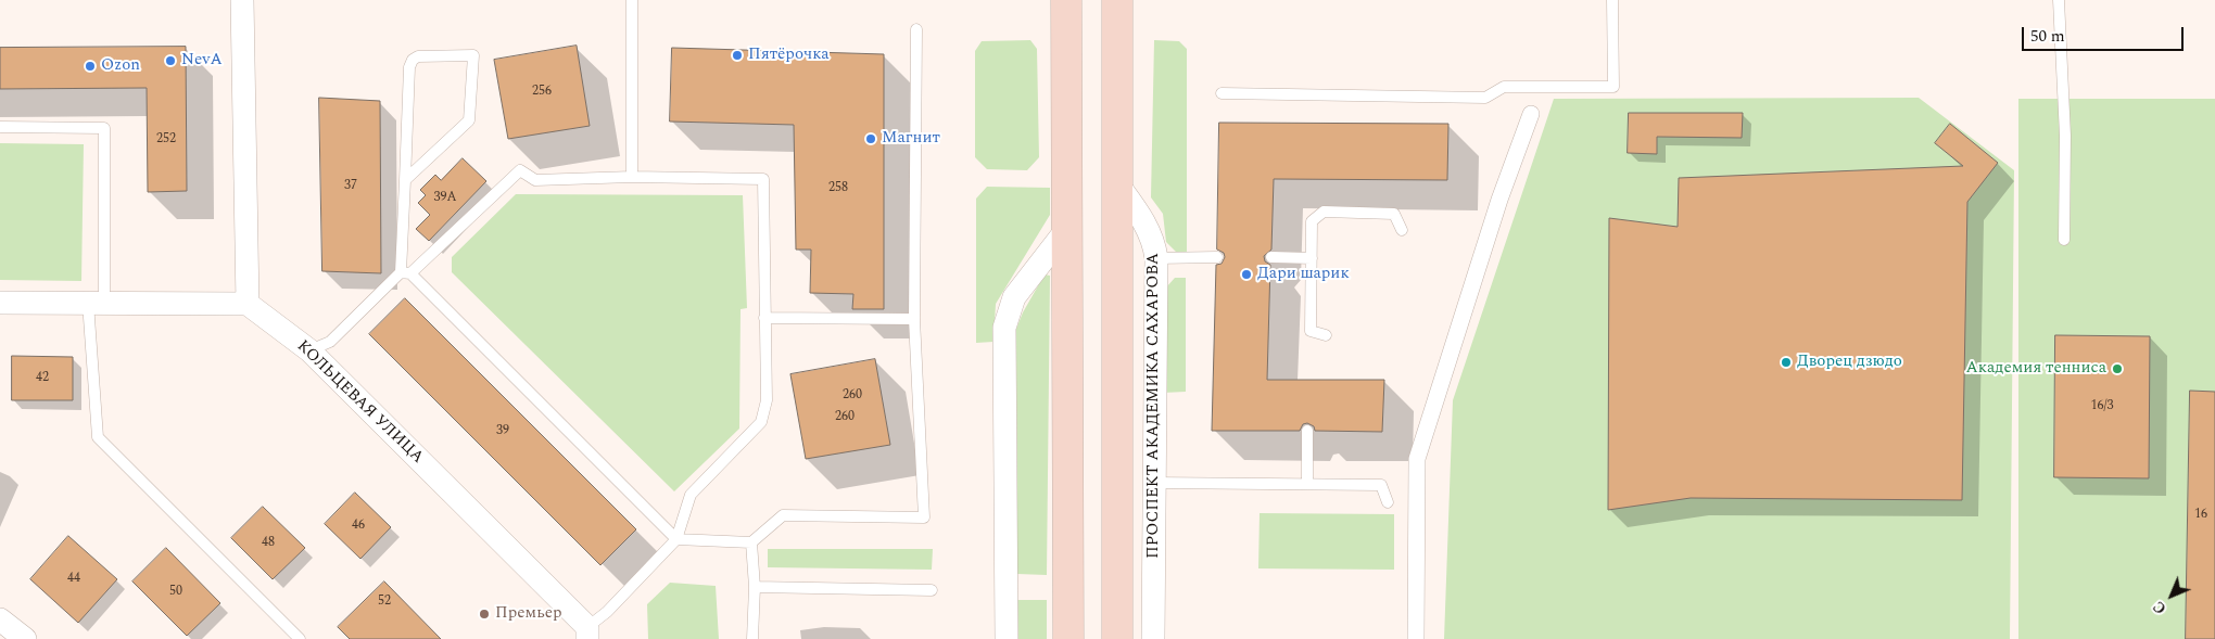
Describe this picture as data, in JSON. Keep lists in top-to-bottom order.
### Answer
{
  "streets": {
    "street": ["КОЛЬЦЕВАЯ УЛИЦА", "ПРОСПЕКТ АКАДЕМИКА САХАРОВА"]
  },
  "places": [
    "Пятёрочка",
    "NevA",
    "Ozon",
    "Магнит",
    "Дари шарик",
    "Дворец дзюдо",
    "Академия тенниса",
    "Премьер"
  ],
  "house_numbers": [
    "256",
    "252",
    "37",
    "258",
    "39А",
    "42",
    "260",
    "16/3",
    "260",
    "39",
    "16",
    "46",
    "48",
    "44",
    "50",
    "52"
  ],
  "scale_bar": "50 m",
  "north": "bottom left"
}
